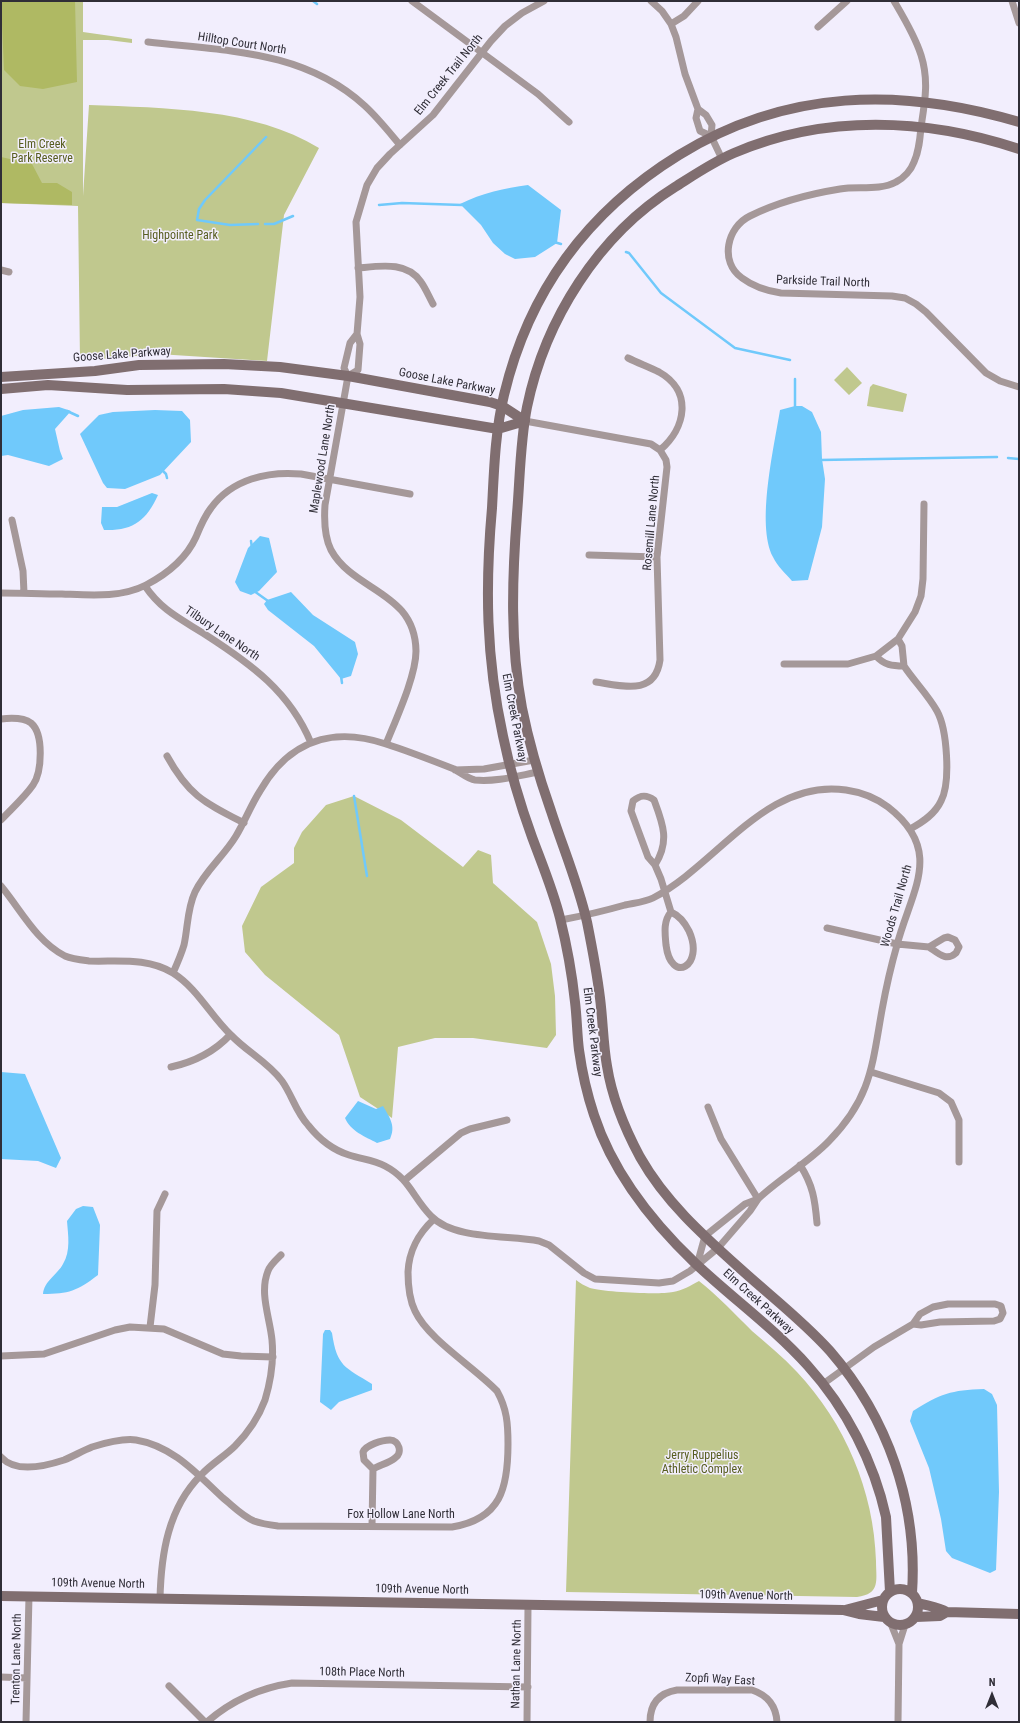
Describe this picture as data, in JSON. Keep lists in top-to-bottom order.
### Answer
{
  "streets": {
    "street": [
      "Hilltop Court North",
      "Elm Creek Trail North",
      "Parkside Trail North",
      "Goose Lake Parkway",
      "Maplewood Lane North",
      "Rosemill Lane North",
      "Tilbury Lane North",
      "Elm Creek Parkway",
      "Woods Trail North",
      "Fox Hollow Lane North",
      "109th Avenue North",
      "Trenton Lane North",
      "Nathan Lane North",
      "108th Place North",
      "Zopfi Way East"
    ]
  },
  "crossings": [
    ["Hilltop Court North", "Elm Creek Trail North"],
    ["Elm Creek Trail North", "Goose Lake Parkway"],
    ["Elm Creek Trail North", "Maplewood Lane North"],
    ["Parkside Trail North", "Elm Creek Parkway"],
    ["Goose Lake Parkway", "Maplewood Lane North"],
    ["Goose Lake Parkway", "Elm Creek Parkway"],
    ["Elm Creek Parkway", "Woods Trail North"],
    ["Elm Creek Parkway", "109th Avenue North"],
    ["Woods Trail North", "Fox Hollow Lane North"],
    ["109th Avenue North", "Trenton Lane North"],
    ["109th Avenue North", "Nathan Lane North"],
    ["Nathan Lane North", "108th Place North"]
  ],
  "parks": ["Elm Creek Park Reserve", "Highpointe Park", "Jerry Ruppelius Athletic Complex"],
  "north": "top"
}
